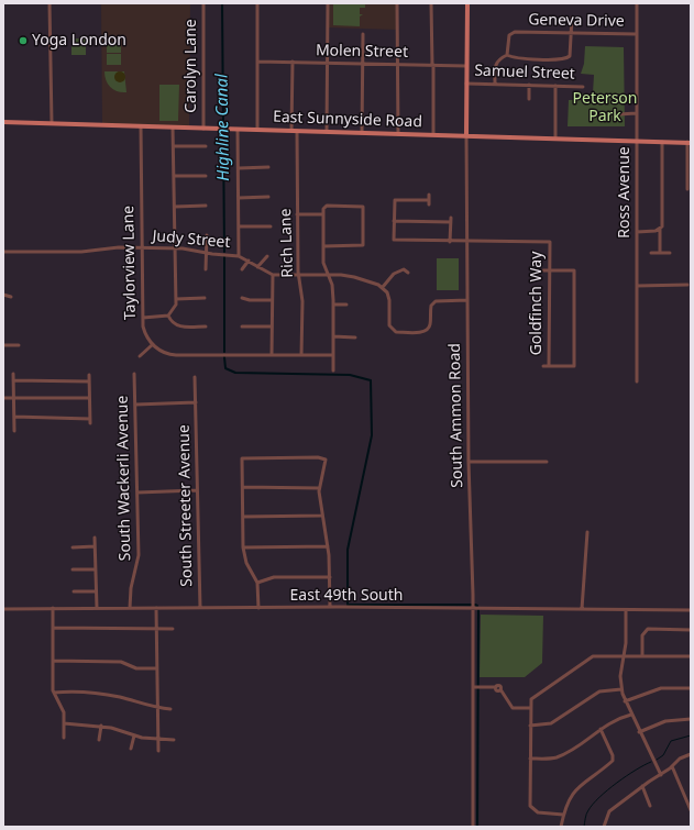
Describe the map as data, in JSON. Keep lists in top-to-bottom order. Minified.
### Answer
{"streets":{"main road":["East Sunnyside Road","South Ammon Road"],"street":["Geneva Drive","Molen Street","Carolyn Lane","Samuel Street","Ross Avenue","Judy Street","Rich Lane","Taylorview Lane","Goldfinch Way","South Wackerli Avenue","South Streeter Avenue","East 49th South"]},"crossings":[["Geneva Drive","Ross Avenue"],["Molen Street","Rich Lane"],["Molen Street","South Ammon Road"],["Carolyn Lane","East Sunnyside Road"],["Samuel Street","South Ammon Road"],["East Sunnyside Road","Ross Avenue"],["East Sunnyside Road","Rich Lane"],["East Sunnyside Road","Taylorview Lane"],["East Sunnyside Road","South Ammon Road"],["Judy Street","Rich Lane"],["Judy Street","Taylorview Lane"],["Goldfinch Way","South Ammon Road"],["South Ammon Road","East 49th South"],["South Wackerli Avenue","East 49th South"],["South Streeter Avenue","East 49th South"]],"water":["Highline Canal"],"parks":["Peterson Park"],"places":["Yoga London"]}
